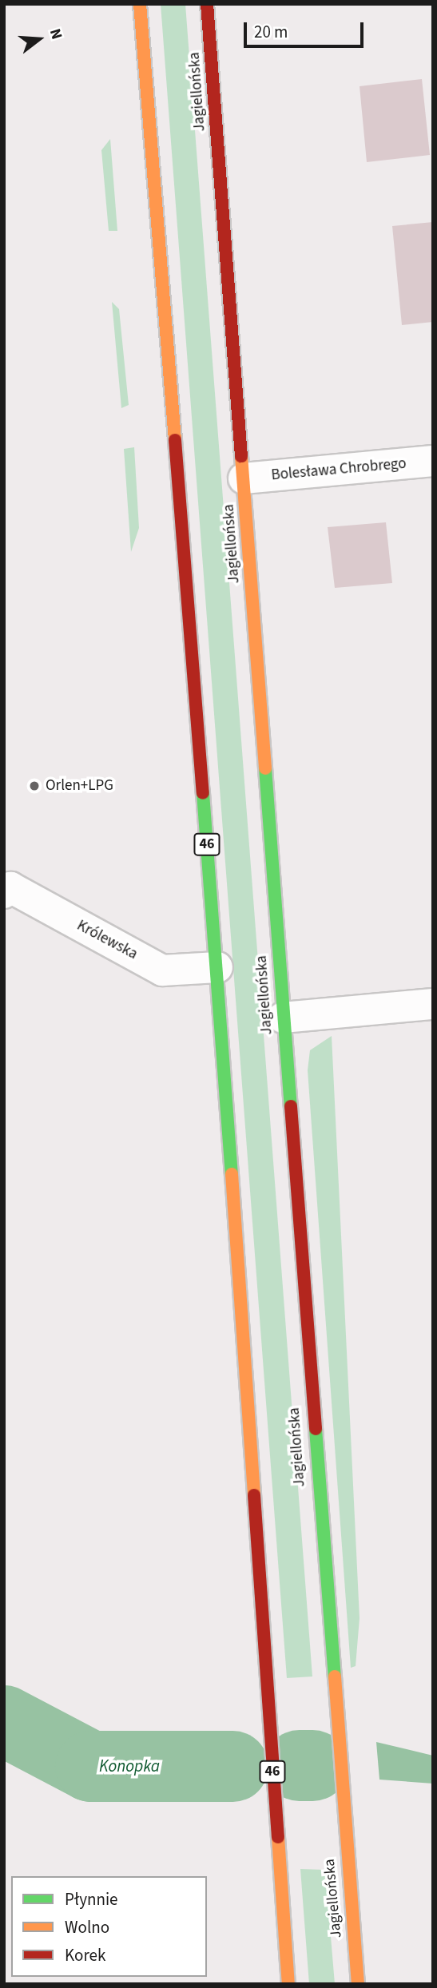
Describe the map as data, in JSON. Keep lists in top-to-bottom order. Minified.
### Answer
{"streets":{"main road":["Jagiellońska","46"],"street":["Bolesława Chrobrego","Królewska"]},"crossings":[["Jagiellońska","Bolesława Chrobrego"],["46","Królewska"]],"water":["Konopka"],"places":["Orlen+LPG"],"legend":["Płynnie","Wolno","Korek"],"scale_bar":"20 m","north":"right"}
